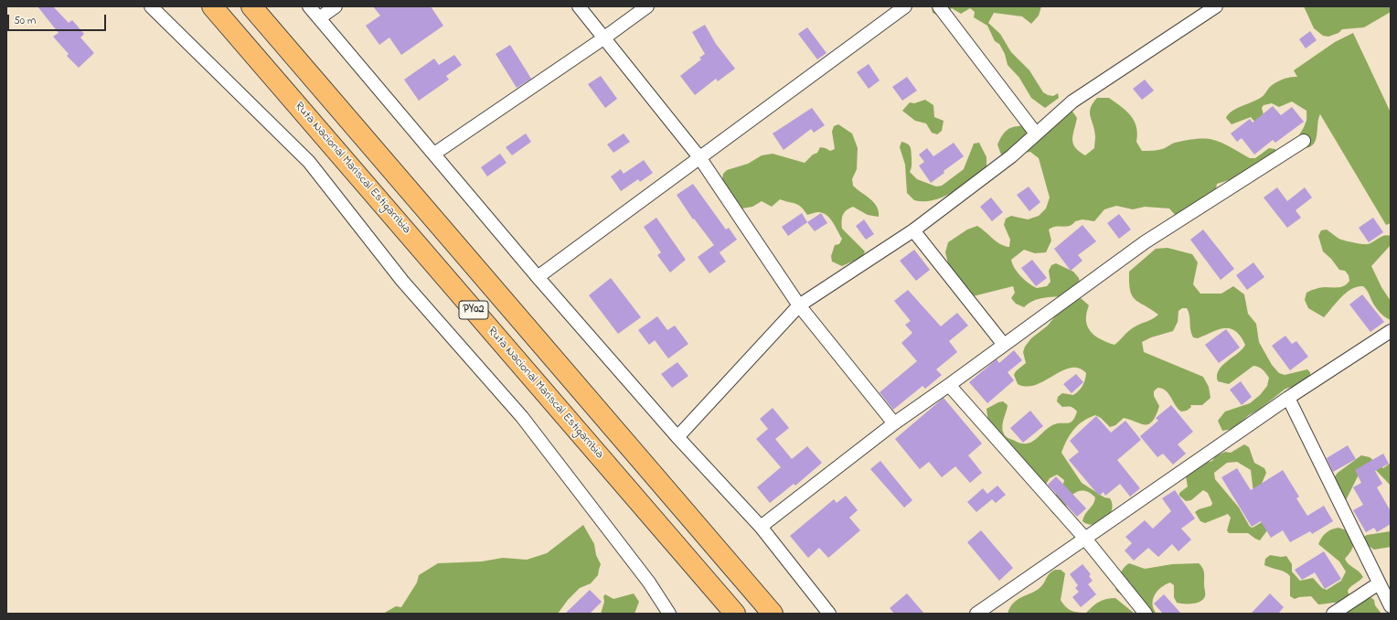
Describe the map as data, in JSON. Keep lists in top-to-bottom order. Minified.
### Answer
{"streets":{"highway":["Ruta Nacional Mariscal Estigarribia","PY02"]},"scale_bar":"50 m"}
